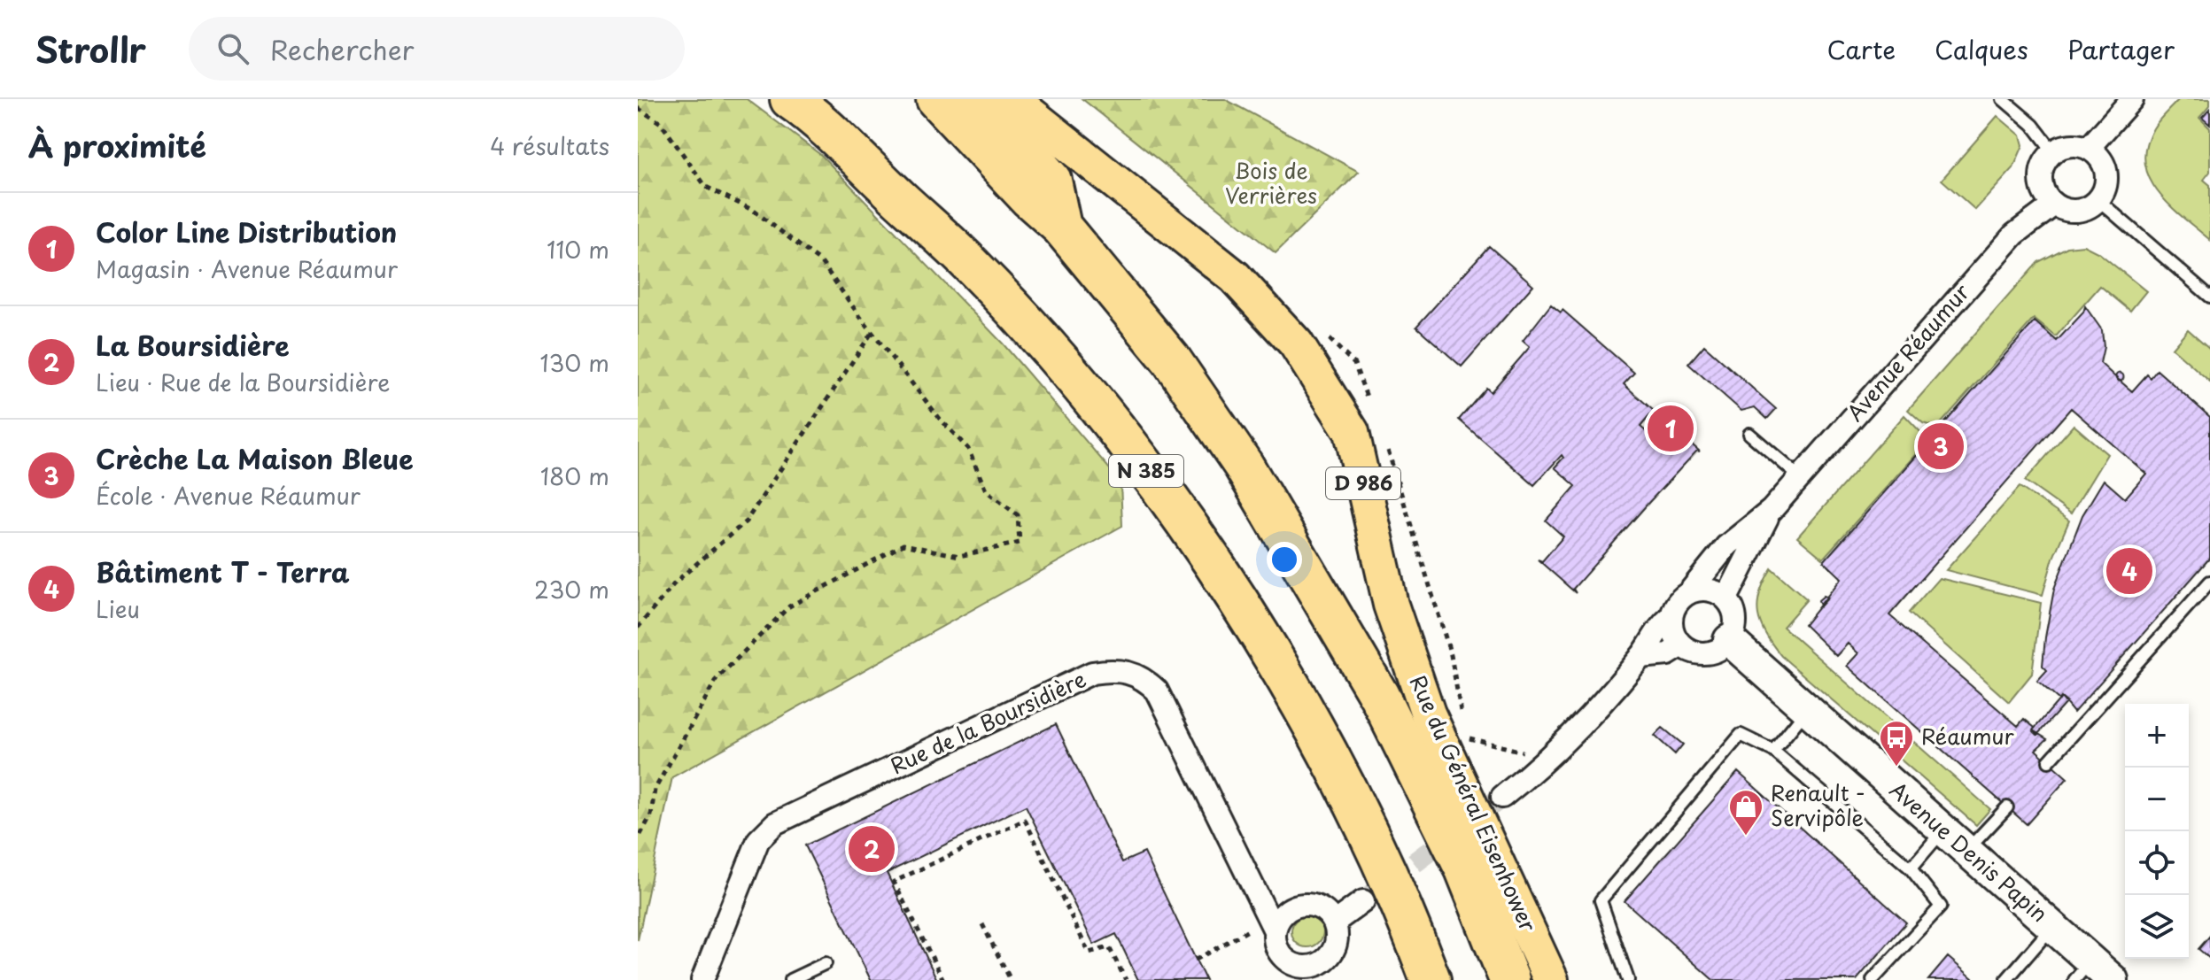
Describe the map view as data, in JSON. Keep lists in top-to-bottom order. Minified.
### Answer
{"streets":{"highway":["N 385"],"main road":["D 986","Rue du Général Eisenhower","Avenue Denis Papin"],"street":["Avenue Réaumur","Rue de la Boursidière"]},"crossings":[["Avenue Réaumur","Avenue Denis Papin"]],"parks":["Bois de Verrières"],"places":{"bus stop":["Réaumur"],"shop":["Renault - Servipôle"]},"page":{"header":"Strollr","search":"Rechercher","nav":["Carte","Calques","Partager"],"heading":["À proximité","4 résultats"],"list":[{"mark":"1","name":"Color Line Distribution","note":"Magasin · Avenue Réaumur","value":"110 m"},{"mark":"2","name":"La Boursidière","note":"Lieu · Rue de la Boursidière","value":"130 m"},{"mark":"3","name":"Crèche La Maison Bleue","note":"École · Avenue Réaumur","value":"180 m"},{"mark":"4","name":"Bâtiment T - Terra","note":"Lieu","value":"230 m"}],"pins":["1","3","4","2"],"map_buttons":["+","−"]}}
